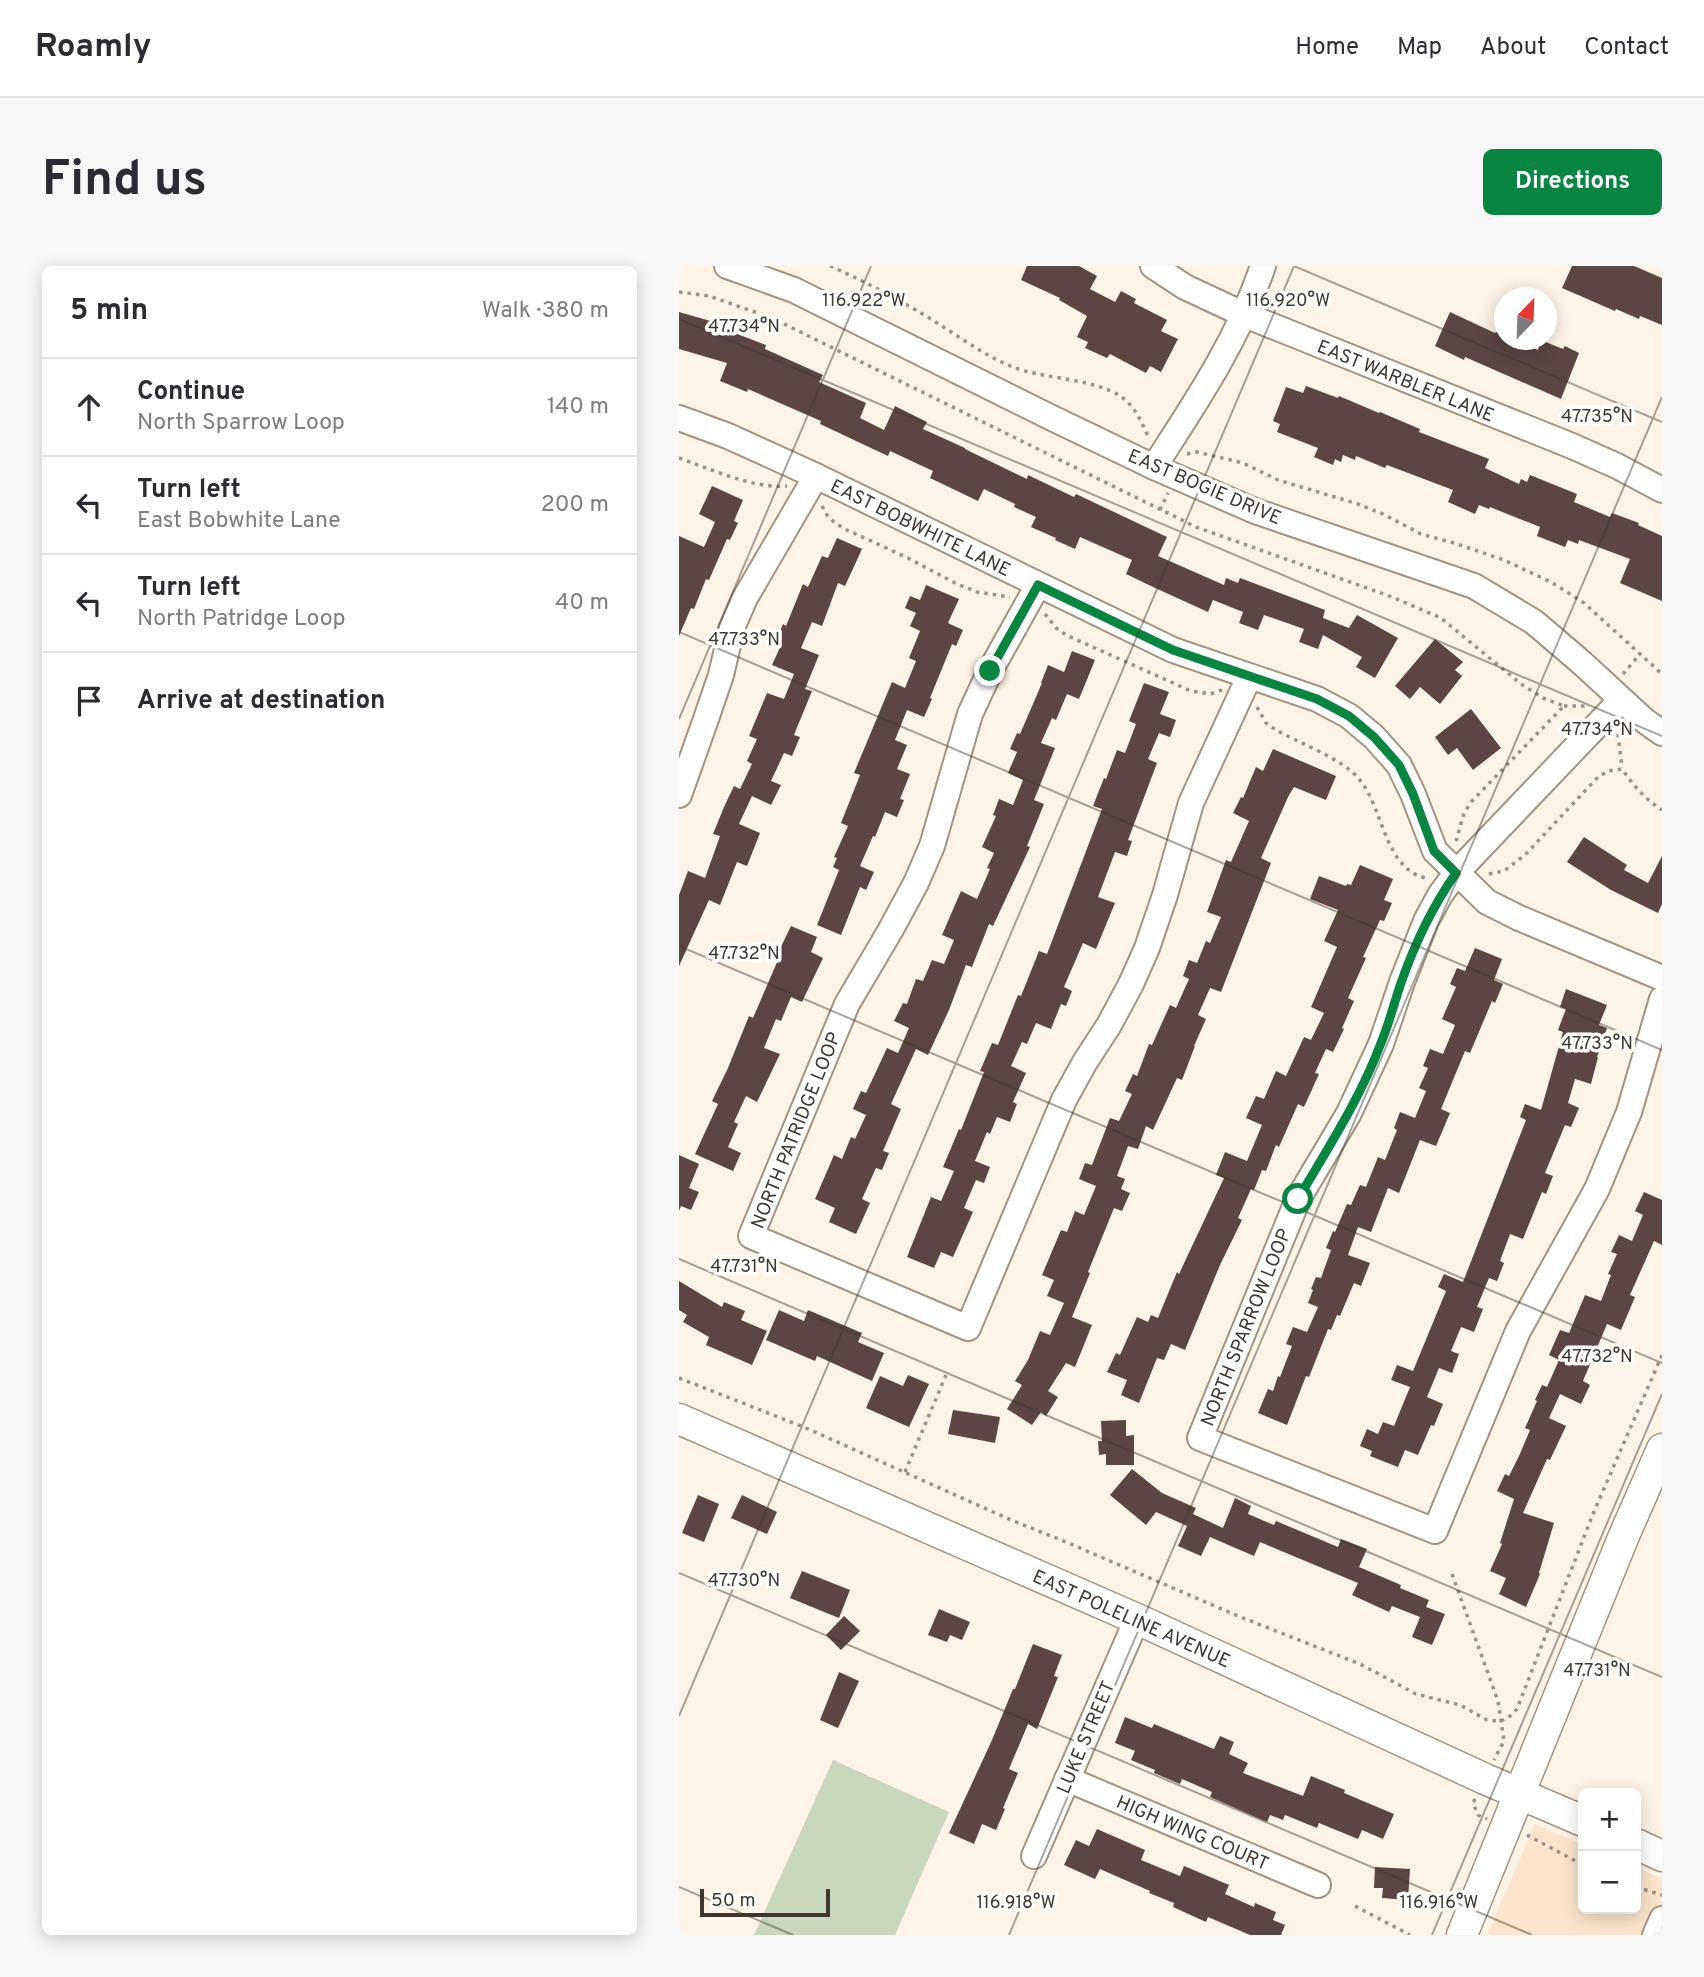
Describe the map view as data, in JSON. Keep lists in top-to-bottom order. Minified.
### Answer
{"streets":{"main road":["EAST POLELINE AVENUE"],"street":["EAST WARBLER LANE","EAST BOGIE DRIVE","EAST BOBWHITE LANE","NORTH PATRIDGE LOOP","NORTH SPARROW LOOP","LUKE STREET","HIGH WING COURT"]},"crossings":[["EAST BOGIE DRIVE","NORTH SPARROW LOOP"],["EAST BOBWHITE LANE","NORTH PATRIDGE LOOP"],["EAST BOBWHITE LANE","NORTH SPARROW LOOP"],["EAST POLELINE AVENUE","LUKE STREET"],["LUKE STREET","HIGH WING COURT"]],"scale_bar":"50 m","north":"top right","page":{"header":"Roamly","nav":["Home","Map","About","Contact"],"buttons":"Directions","title":"Find us","heading":["5 min","Walk · 380 m"],"list":[["Continue","North Sparrow Loop","140 m"],["Turn left","East Bobwhite Lane","200 m"],["Turn left","North Patridge Loop","40 m"],"Arrive at destination"],"map_buttons":["+","−"],"scale":"50 m"},"coordinates":["116.922°W","116.920°W","47.734°N","47.735°N","47.733°N","47.732°N","47.731°N","47.730°N","116.918°W","116.916°W"]}
